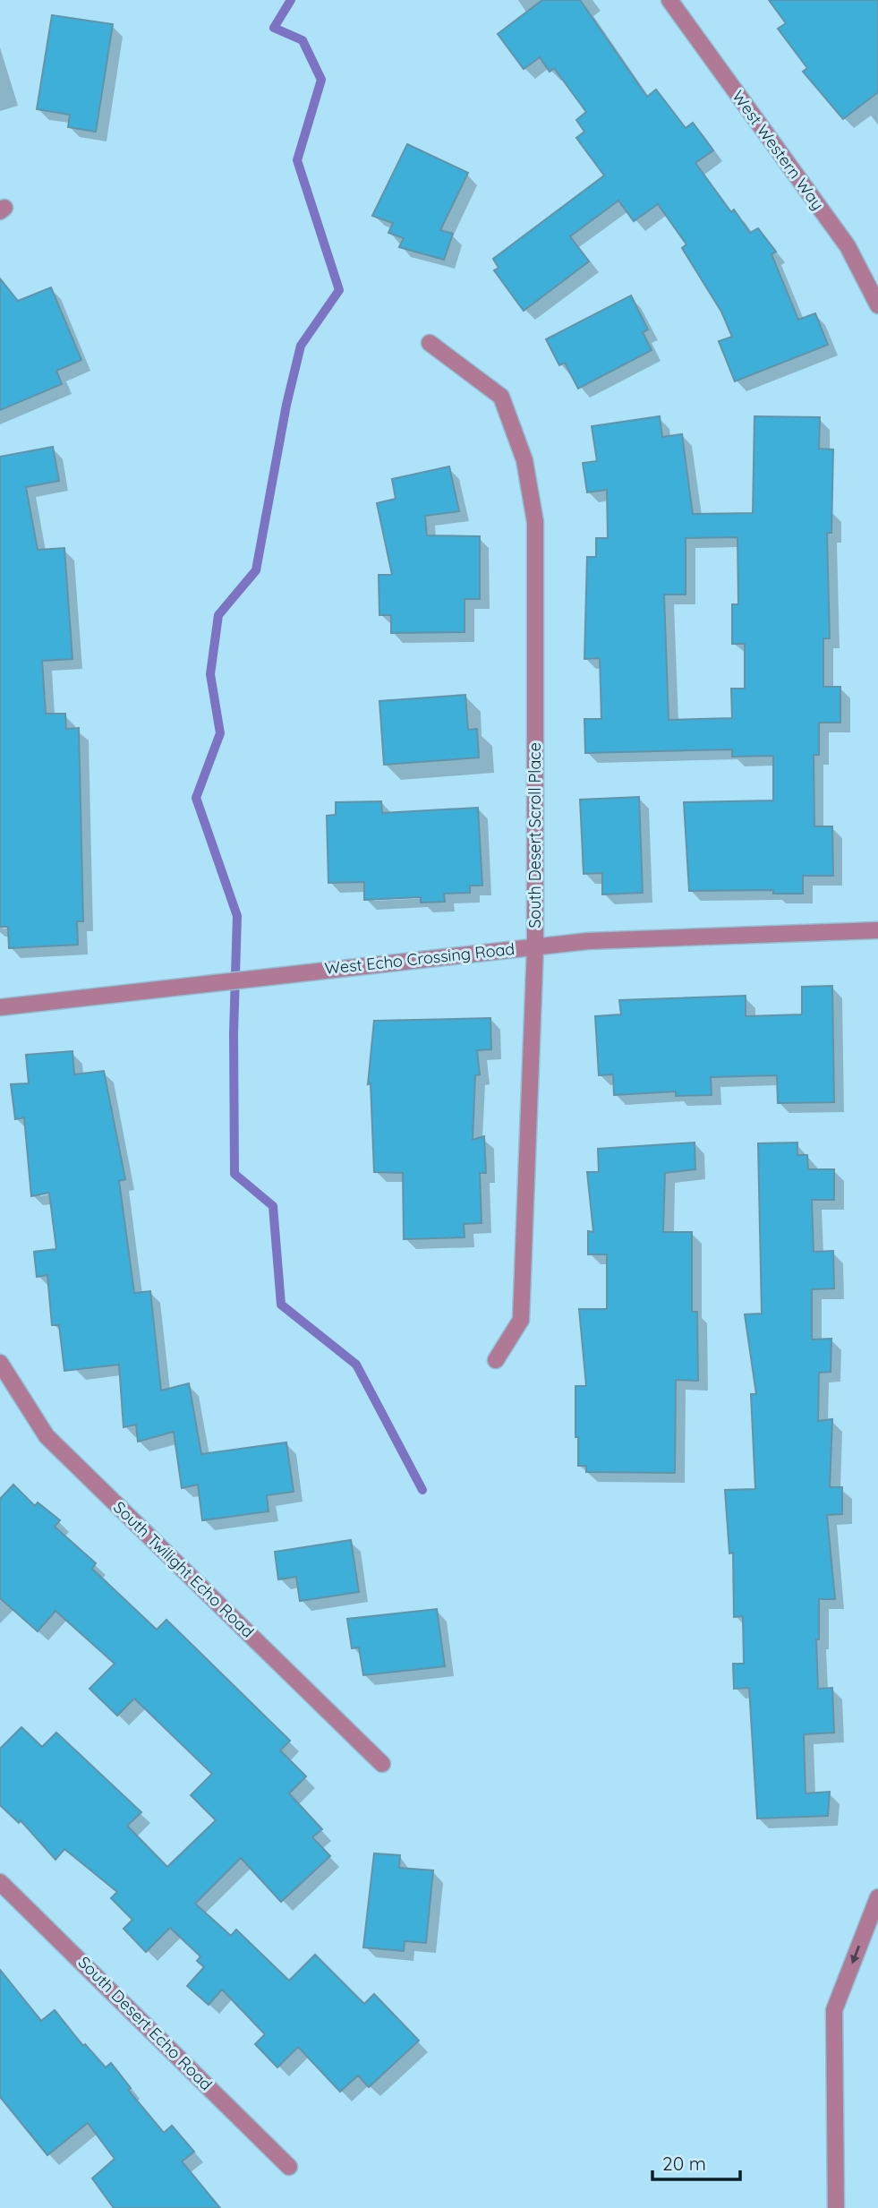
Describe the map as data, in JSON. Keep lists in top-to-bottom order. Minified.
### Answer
{"streets":{"street":["West Western Way","South Desert Scroll Place","West Echo Crossing Road","South Twilight Echo Road","South Desert Echo Road"]},"crossings":[["South Desert Scroll Place","West Echo Crossing Road"]],"scale_bar":"20 m"}
